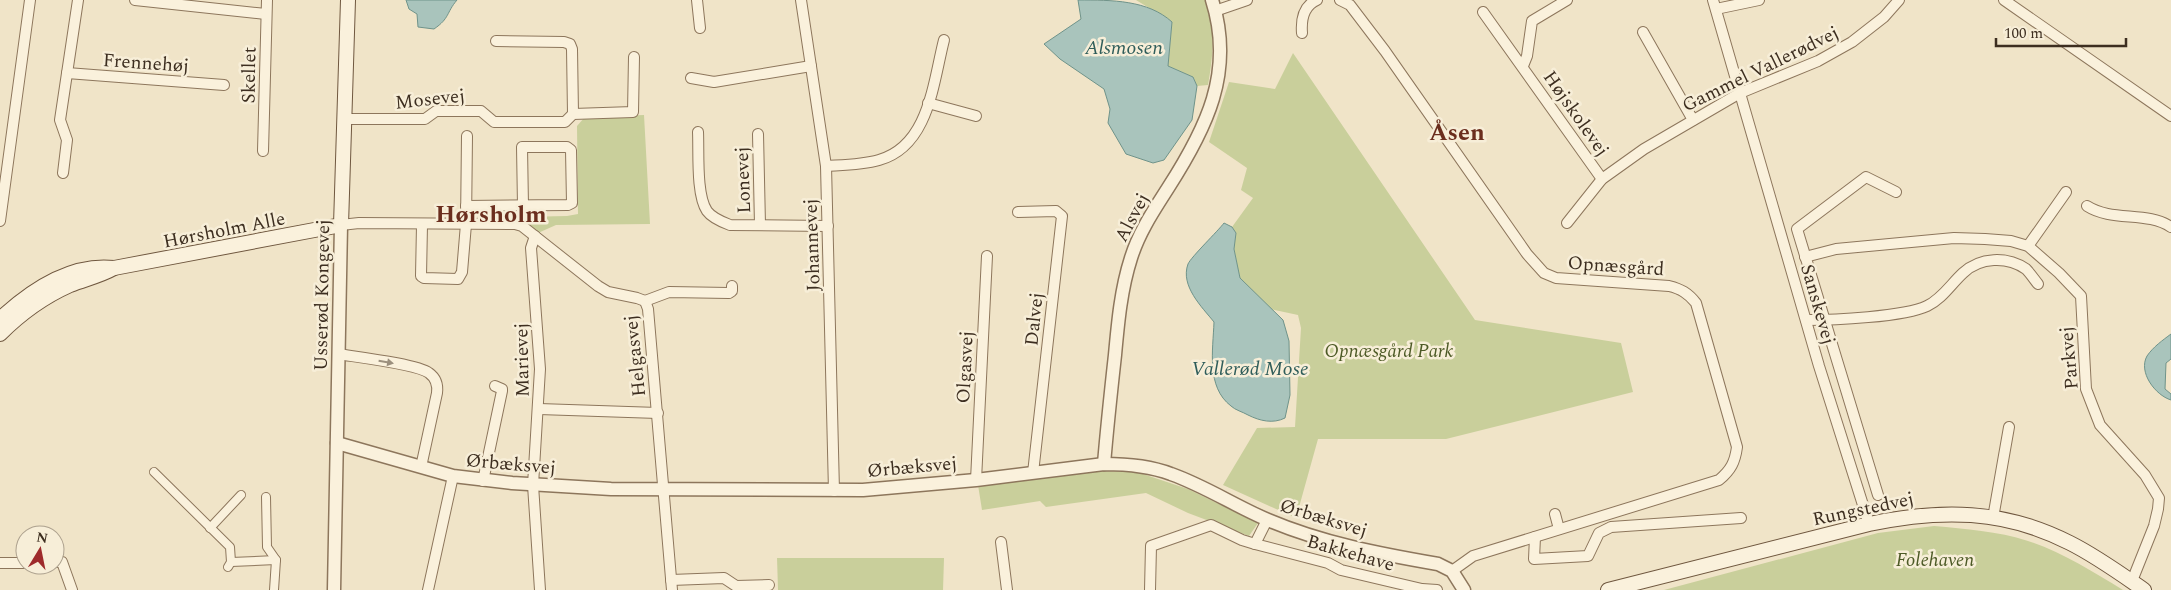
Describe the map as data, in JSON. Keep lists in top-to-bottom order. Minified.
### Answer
{"streets":{"main road":["Hørsholm Alle","Usserød Kongevej","Rungstedvej"],"street":["Frennehøj","Gammel Vallerødvej","Skellet","Mosevej","Højskolevej","Lonevej","Alsvej","Johannevej","Opnæsgård","Sanskevej","Dalvej","Helgasvej","Parkvej","Marievej","Olgasvej","Ørbæksvej","Bakkehave"]},"crossings":[["Gammel Vallerødvej","Højskolevej"],["Gammel Vallerødvej","Sanskevej"],["Mosevej","Usserød Kongevej"],["Alsvej","Ørbæksvej"],["Hørsholm Alle","Usserød Kongevej"],["Johannevej","Ørbæksvej"],["Opnæsgård","Ørbæksvej"],["Usserød Kongevej","Ørbæksvej"],["Sanskevej","Rungstedvej"],["Dalvej","Ørbæksvej"],["Helgasvej","Marievej"],["Helgasvej","Ørbæksvej"],["Parkvej","Rungstedvej"],["Marievej","Ørbæksvej"],["Olgasvej","Ørbæksvej"]],"districts":["Åsen","Hørsholm"],"water":["Alsmosen","Vallerød Mose"],"parks":["Opnæsgård Park","Folehaven"],"scale_bar":"100 m","north":"top"}
